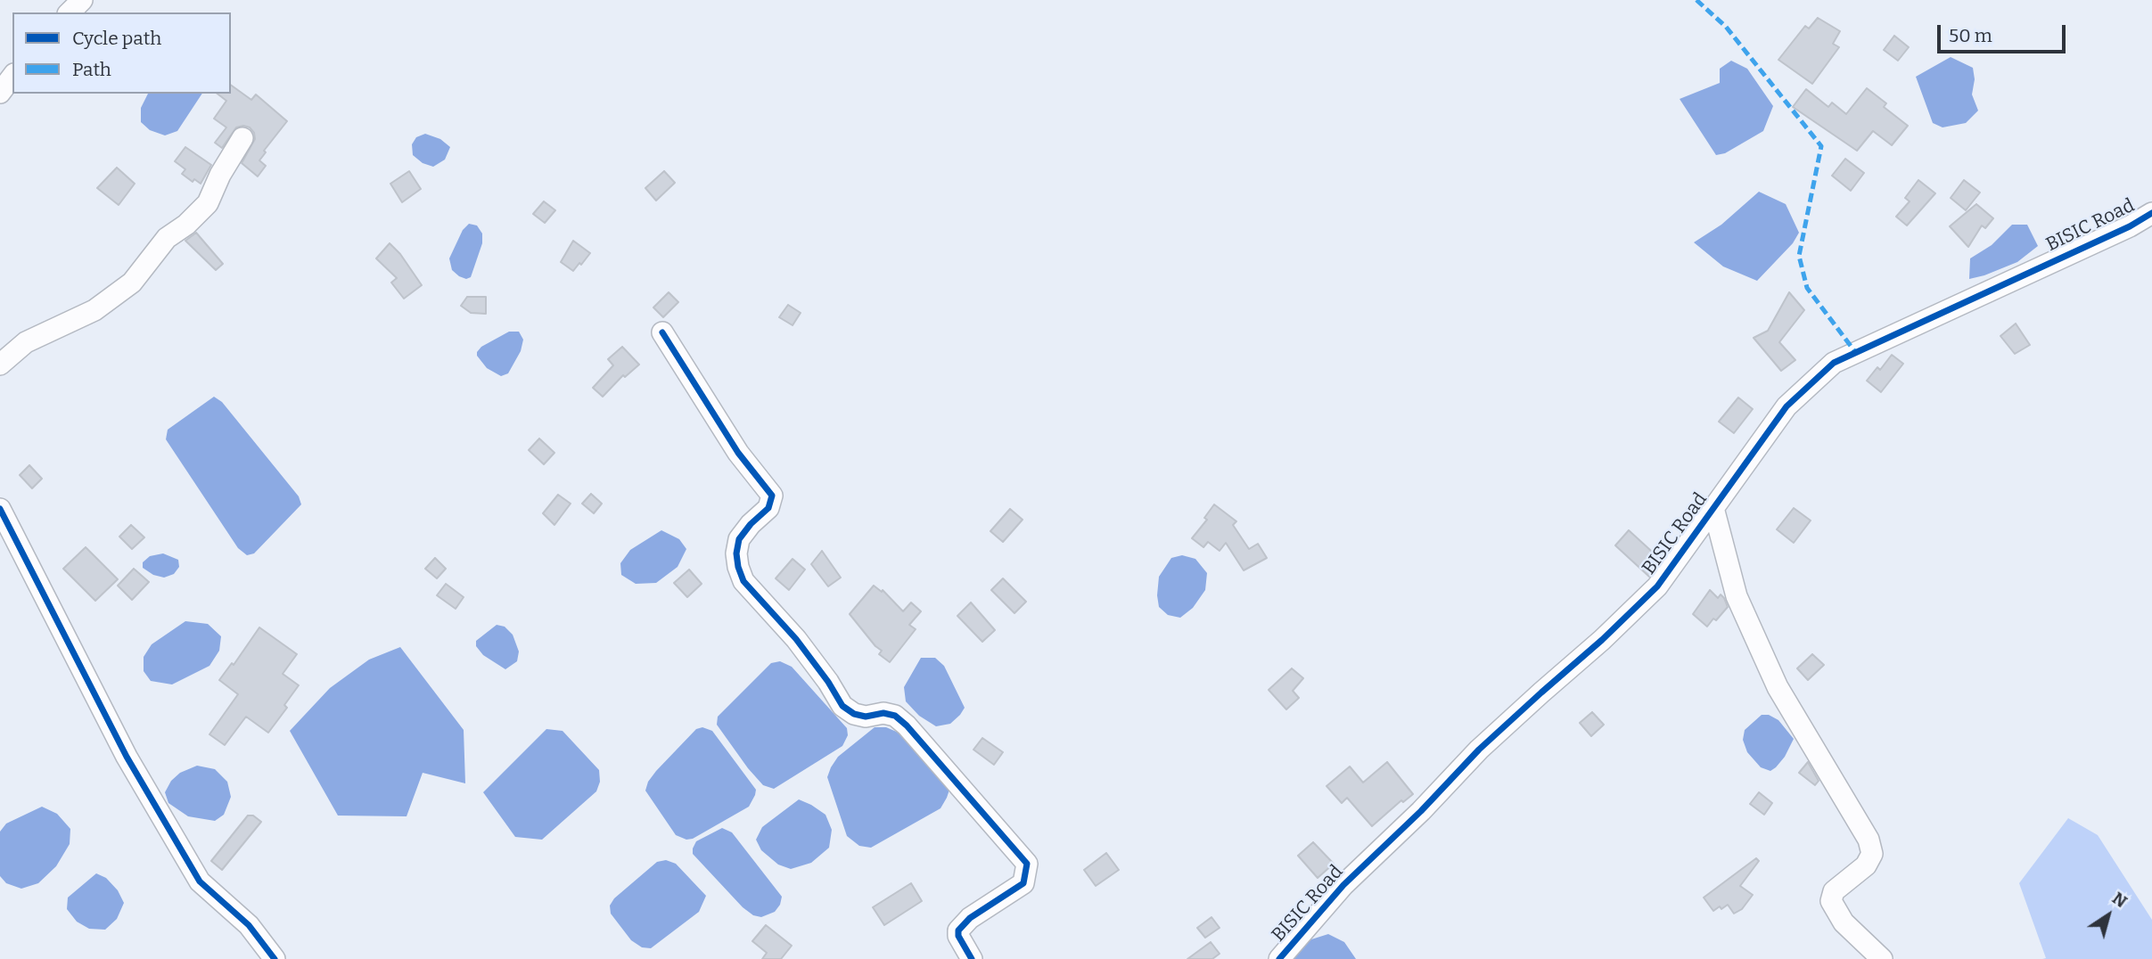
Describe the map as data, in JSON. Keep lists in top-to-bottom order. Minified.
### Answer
{"streets":{"street":["BISIC Road"]},"legend":["Cycle path","Path"],"scale_bar":"50 m","north":"top right"}
